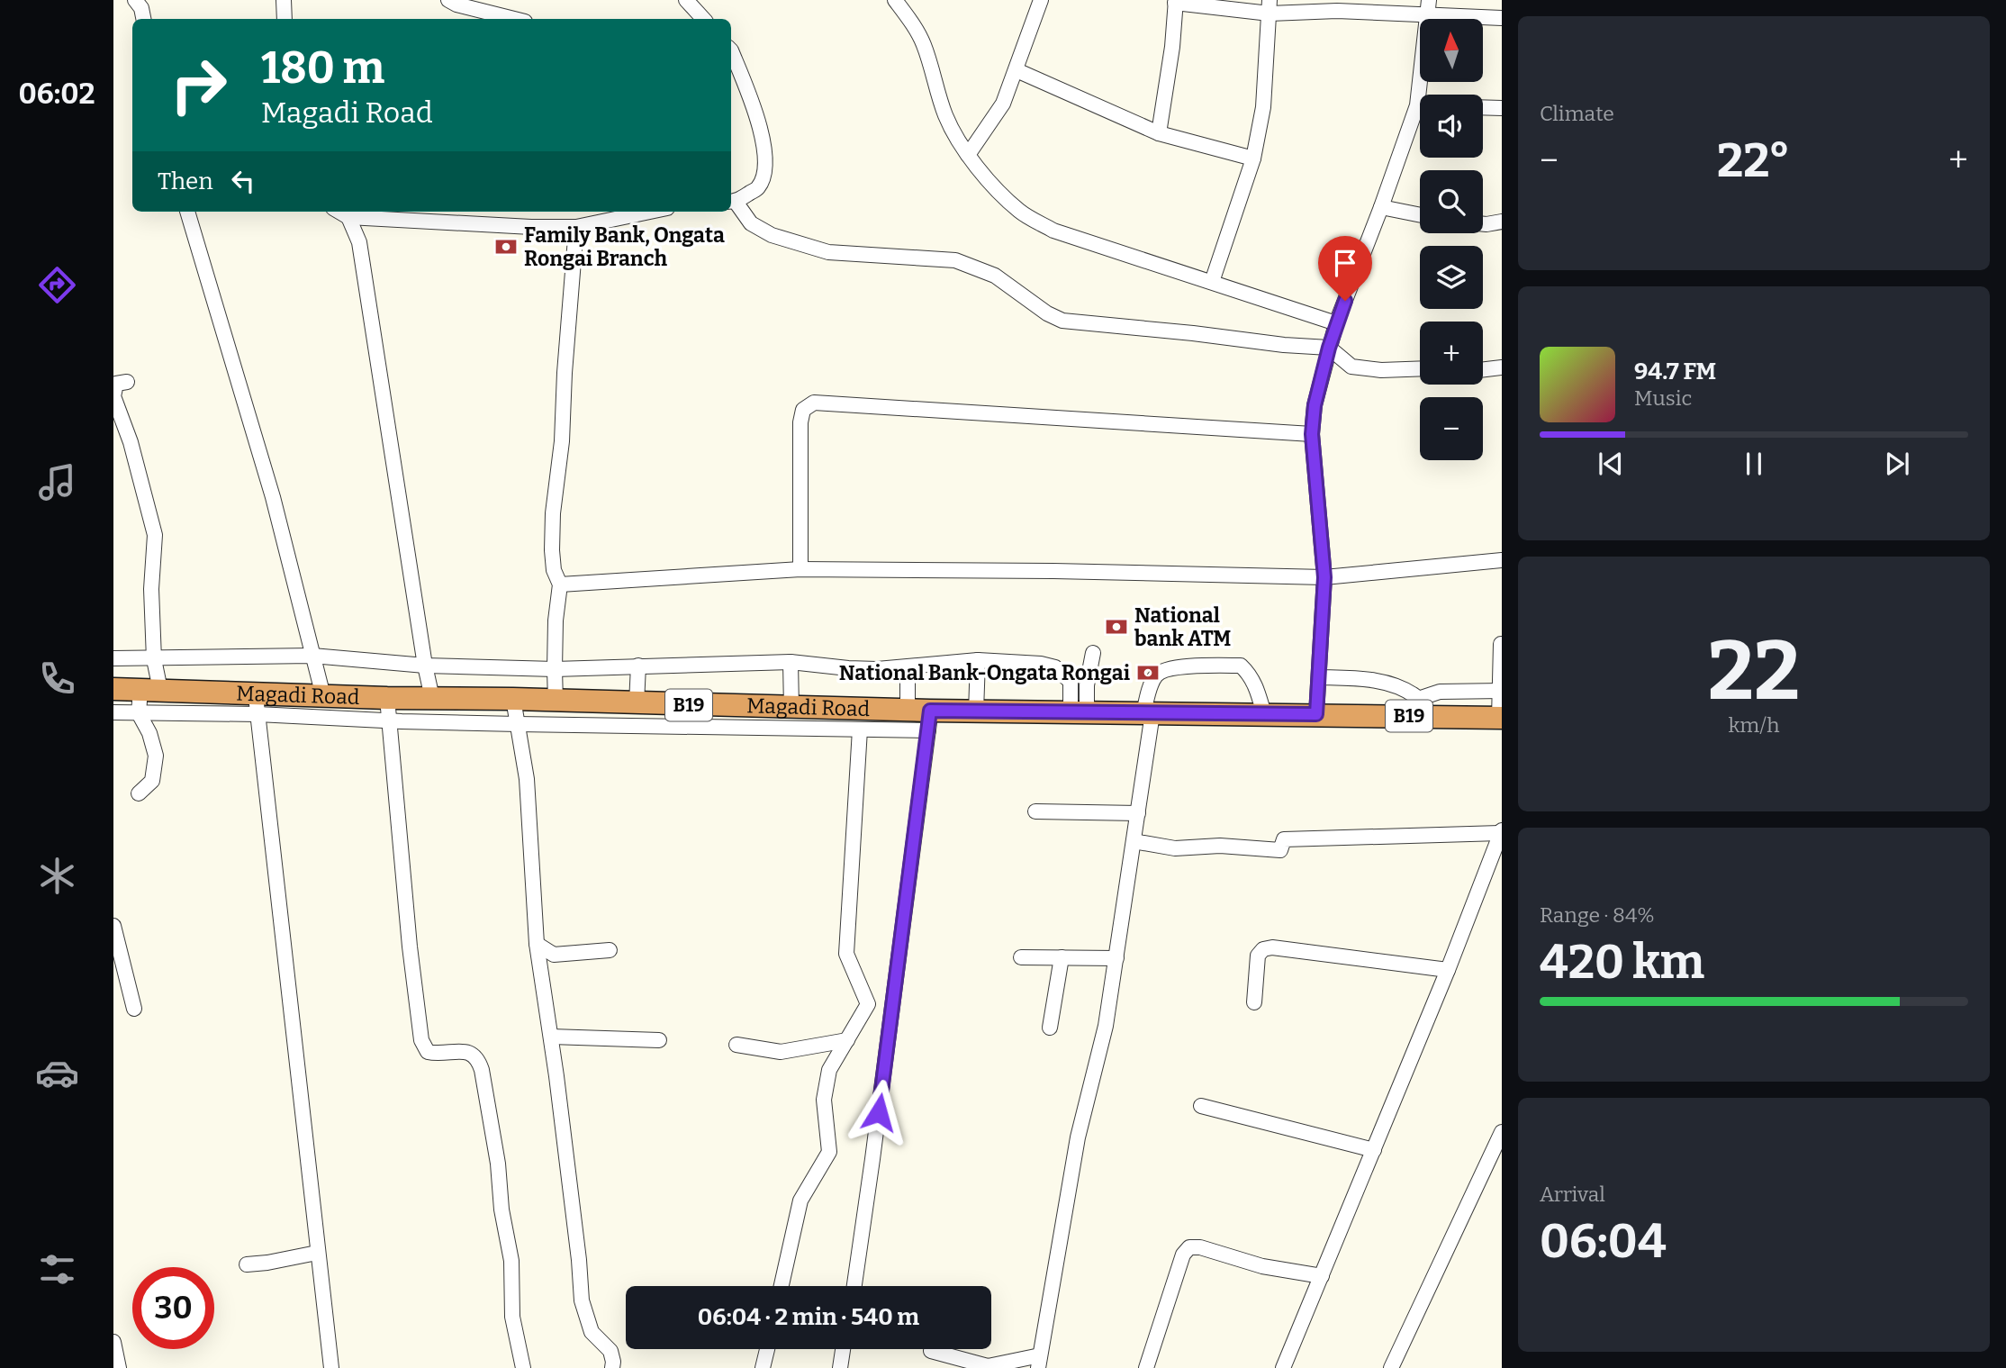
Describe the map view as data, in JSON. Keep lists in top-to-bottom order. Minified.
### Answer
{"streets":{"highway":["Magadi Road","B19"]},"places":{"bank":["Family Bank, Ongata Rongai Branch","National bank ATM","National Bank-Ongata Rongai"]},"north":"top","page":{"tabs":"06:02","tile":["Climate",["22","km/h"],["Range · 84%","420 km"],["Arrival","06:04"]],"map_buttons":["+","−"],"turn":["180 m","Magadi Road"],"heat":["−","22°","+"],"then":"Then","song":["94.7 FM","Music"],"limit":"30","trip":"06:04 · 2 min · 540 m"}}
